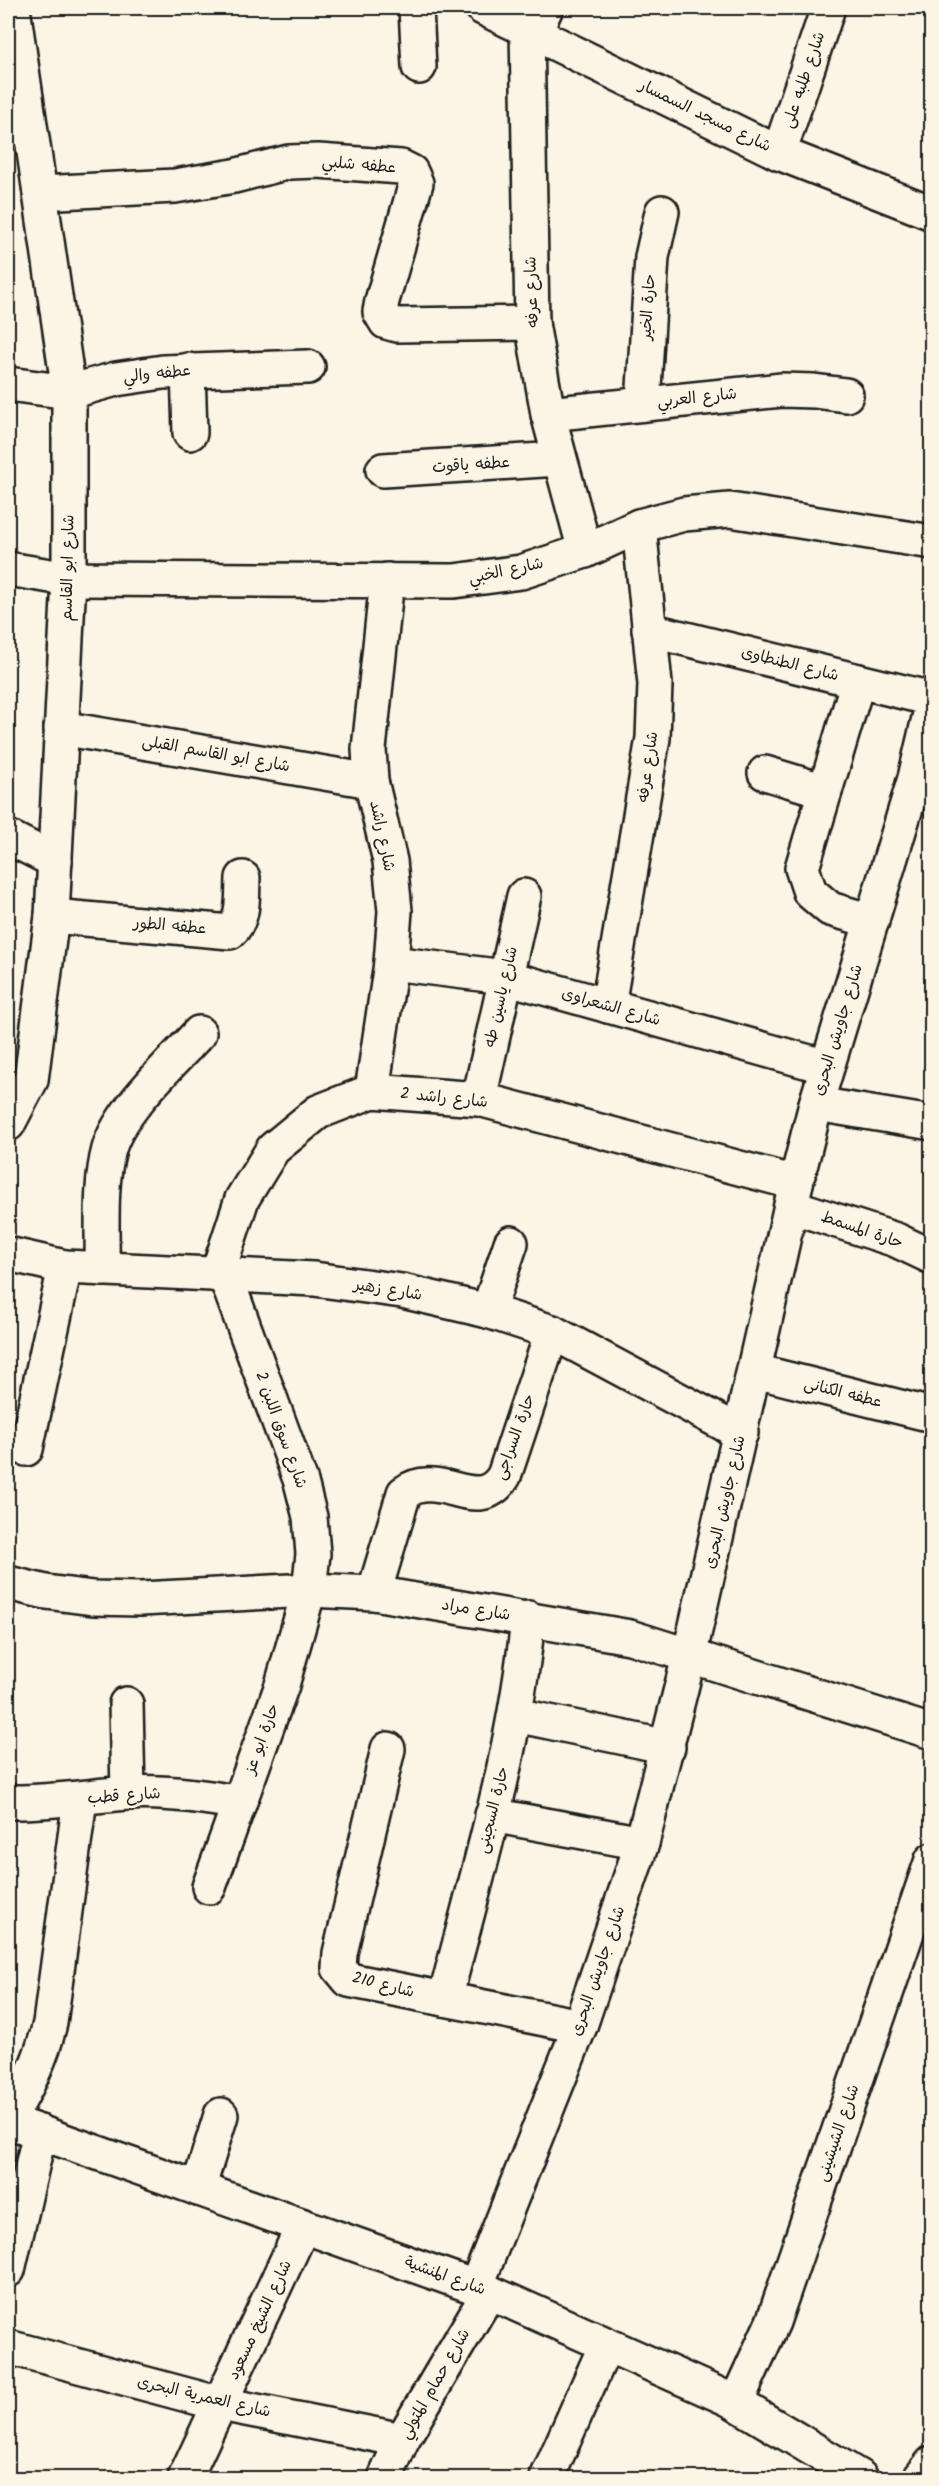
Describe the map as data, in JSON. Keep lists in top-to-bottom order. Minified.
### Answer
{"streets":{"street":["شارع طلبه على","شارع مسجد السمسار","عطفه شلبي","شارع عرفه","حارة الخير","عطفه والي","شارع العربي","عطفه ياقوت","شارع ابو القاسم","شارع الخبي","شارع الطنطاوى","شارع ابو القاسم القبلى","شارع راشد","عطفه الطور","شارع ياسين طه","شارع الشعراوى","شارع جاويش البحرى","شارع راشد 2","حارة المسمط","شارع زهير","عطفه الكنانى","شارع سوق اللبن 2","حارة السراجى","شارع مراد","حارة ابو عز","شارع قطب","حارة السجينى","شارع 210","شارع الشيشينى","شارع المنشية","شارع الشيخ مسعود","شارع حمام المتولي","شارع العمرية البحرى"]},"crossings":[["شارع طلبه على","شارع مسجد السمسار"],["شارع مسجد السمسار","شارع عرفه"],["عطفه شلبي","شارع عرفه"],["عطفه شلبي","شارع ابو القاسم"],["شارع عرفه","شارع العربي"],["شارع عرفه","عطفه ياقوت"],["شارع عرفه","شارع الخبي"],["شارع عرفه","شارع الطنطاوى"],["شارع عرفه","شارع الشعراوى"],["حارة الخير","شارع العربي"],["عطفه والي","شارع ابو القاسم"],["شارع ابو القاسم","شارع الخبي"],["شارع ابو القاسم","شارع ابو القاسم القبلى"],["شارع ابو القاسم","عطفه الطور"],["شارع الخبي","شارع راشد"],["شارع ابو القاسم القبلى","شارع راشد"],["شارع راشد","شارع الشعراوى"],["شارع راشد","شارع راشد 2"],["شارع ياسين طه","شارع الشعراوى"],["شارع ياسين طه","شارع راشد 2"],["شارع الشعراوى","شارع جاويش البحرى"],["شارع جاويش البحرى","شارع راشد 2"],["شارع جاويش البحرى","حارة المسمط"],["شارع جاويش البحرى","شارع زهير"],["شارع جاويش البحرى","عطفه الكنانى"],["شارع جاويش البحرى","شارع مراد"],["شارع جاويش البحرى","شارع 210"],["شارع جاويش البحرى","شارع المنشية"],["شارع جاويش البحرى","شارع حمام المتولي"],["شارع راشد 2","حارة المسمط"],["شارع راشد 2","شارع زهير"],["شارع راشد 2","شارع سوق اللبن 2"],["شارع زهير","شارع سوق اللبن 2"],["شارع زهير","حارة السراجى"],["شارع سوق اللبن 2","شارع مراد"],["شارع سوق اللبن 2","حارة ابو عز"],["حارة السراجى","شارع مراد"],["شارع مراد","حارة ابو عز"],["شارع مراد","حارة السجينى"],["حارة ابو عز","شارع قطب"],["حارة السجينى","شارع 210"],["شارع الشيشينى","شارع المنشية"],["شارع المنشية","شارع الشيخ مسعود"],["شارع المنشية","شارع حمام المتولي"],["شارع الشيخ مسعود","شارع العمرية البحرى"],["شارع حمام المتولي","شارع العمرية البحرى"]]}
